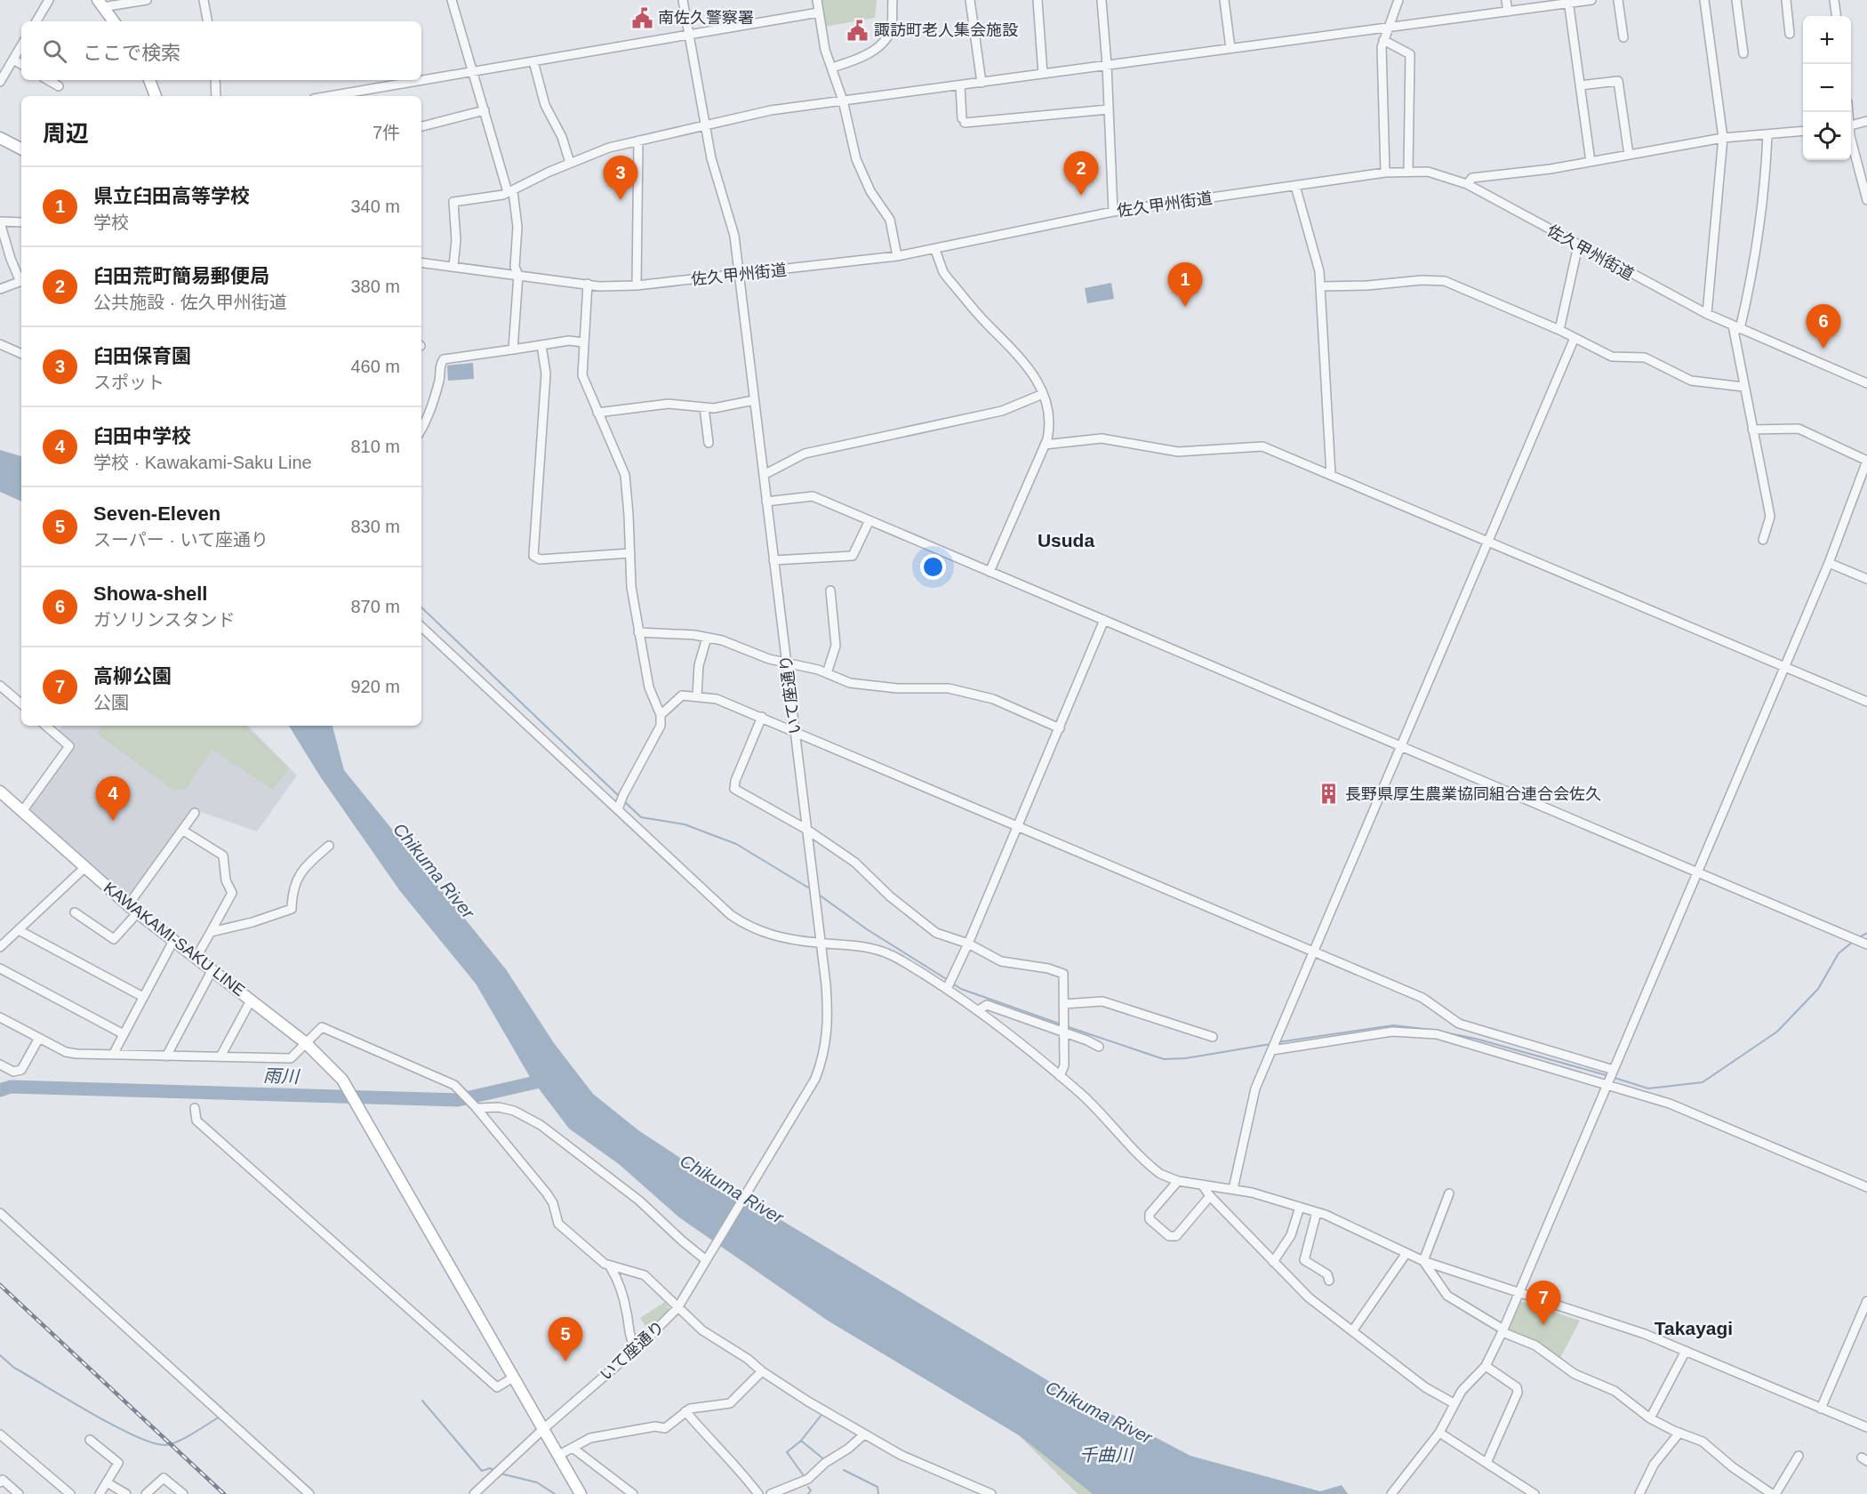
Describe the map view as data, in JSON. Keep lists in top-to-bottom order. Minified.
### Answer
{"streets":{"main road":["KAWAKAMI-SAKU LINE"],"street":["佐久甲州街道","いて座通り"]},"crossings":[["佐久甲州街道","いて座通り"],["いて座通り","KAWAKAMI-SAKU LINE"]],"districts":["Usuda","Takayagi"],"water":["Chikuma River","雨川","千曲川"],"places":{"public building":["南佐久警察署","諏訪町老人集会施設"],"building":["長野県厚生農業協同組合連合会佐久"]},"page":{"map_buttons":["+","−"],"search":"ここで検索","heading":["周辺","7件"],"pins":["2","3","1","6","4","7","5"],"list":[{"mark":"1","name":"県立臼田高等学校","note":"学校","value":"340 m"},{"mark":"2","name":"臼田荒町簡易郵便局","note":"公共施設 · 佐久甲州街道","value":"380 m"},{"mark":"3","name":"臼田保育園","note":"スポット","value":"460 m"},{"mark":"4","name":"臼田中学校","note":"学校 · Kawakami-Saku Line","value":"810 m"},{"mark":"5","name":"Seven-Eleven","note":"スーパー · いて座通り","value":"830 m"},{"mark":"6","name":"Showa-shell","note":"ガソリンスタンド","value":"870 m"},{"mark":"7","name":"高柳公園","note":"公園","value":"920 m"}]}}
